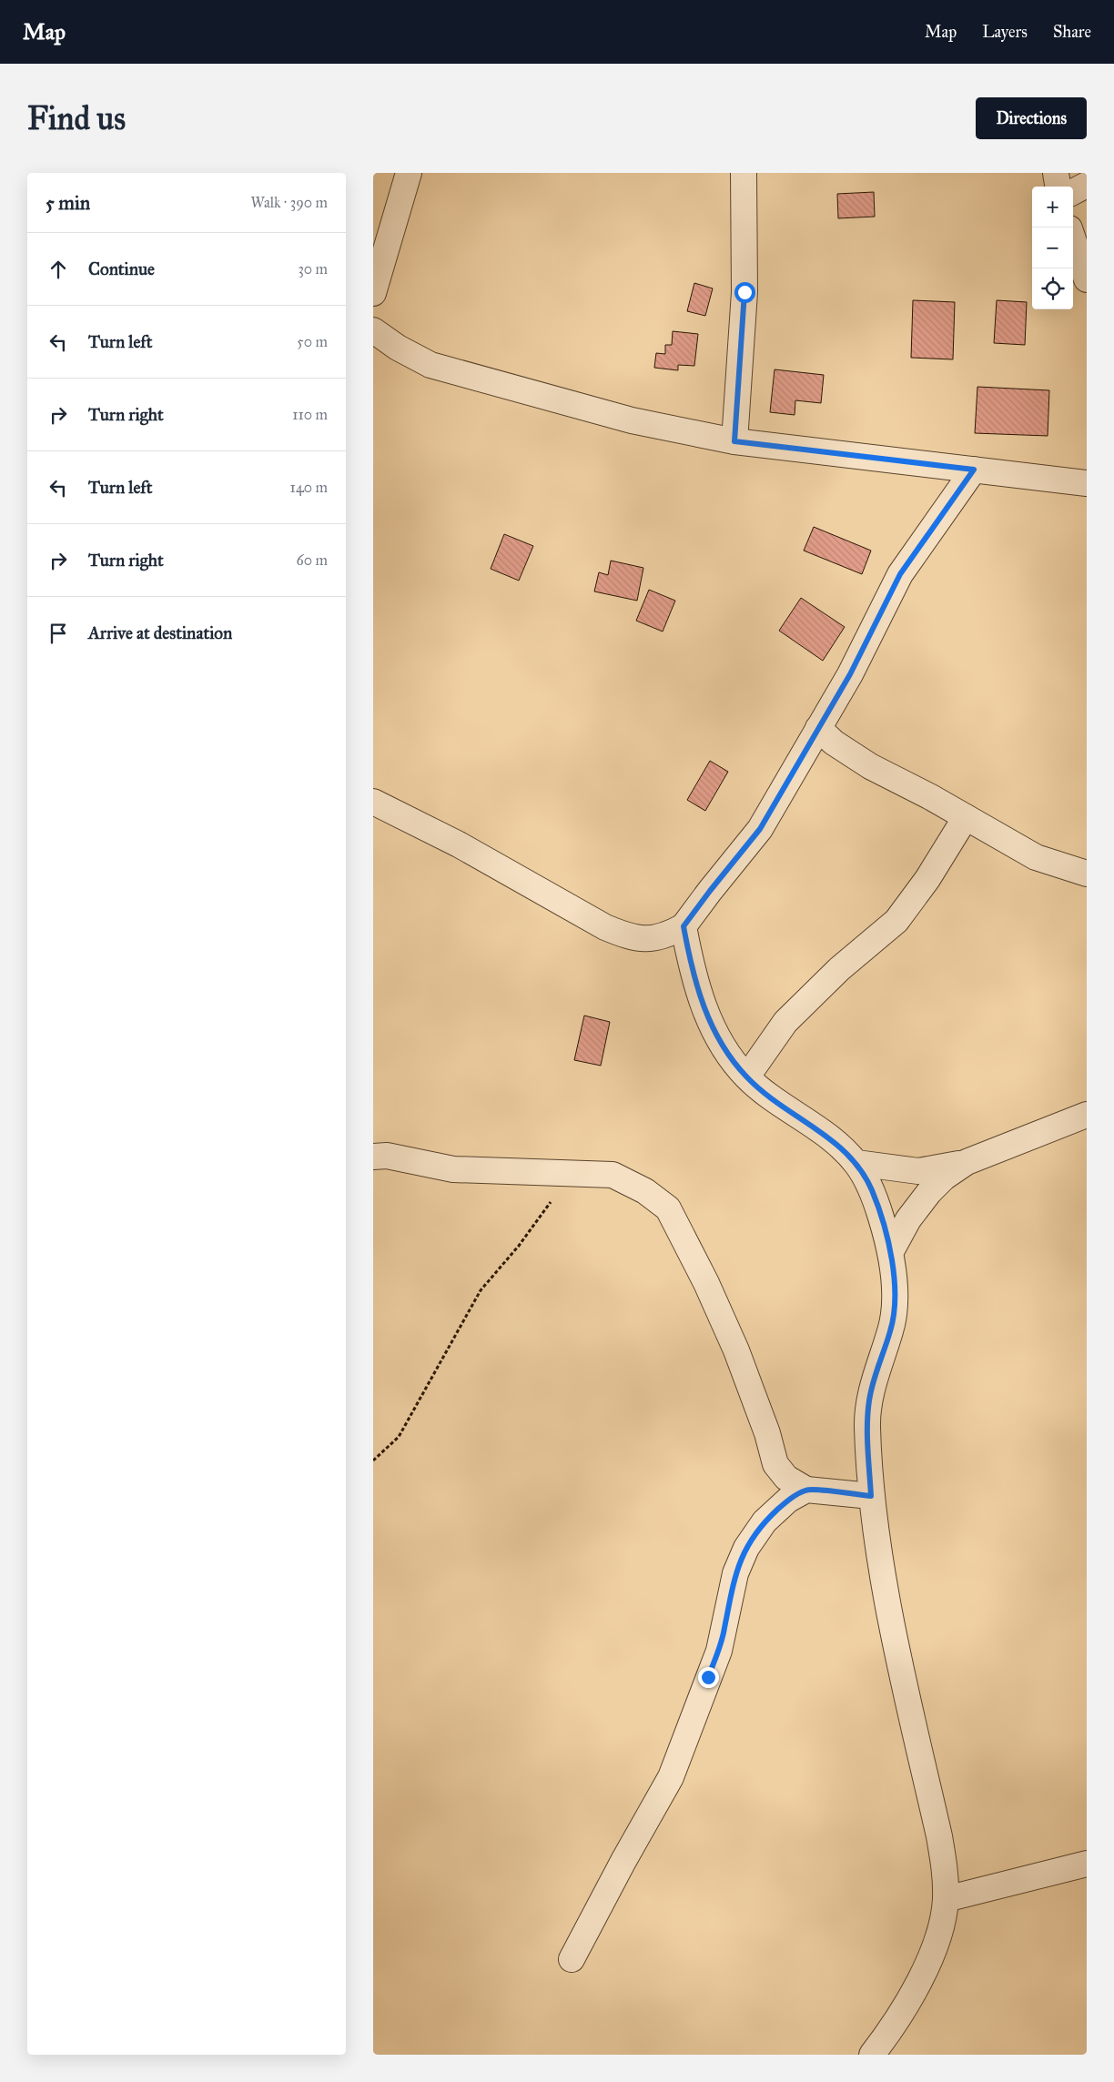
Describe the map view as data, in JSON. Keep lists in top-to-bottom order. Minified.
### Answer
{"page":{"header":"Map","nav":["Map","Layers","Share"],"buttons":"Directions","title":"Find us","heading":["5 min","Walk · 390 m"],"map_buttons":["+","−"],"list":[["Continue","30 m"],["Turn left","50 m"],["Turn right","110 m"],["Turn left","140 m"],["Turn right","60 m"],"Arrive at destination"]}}
